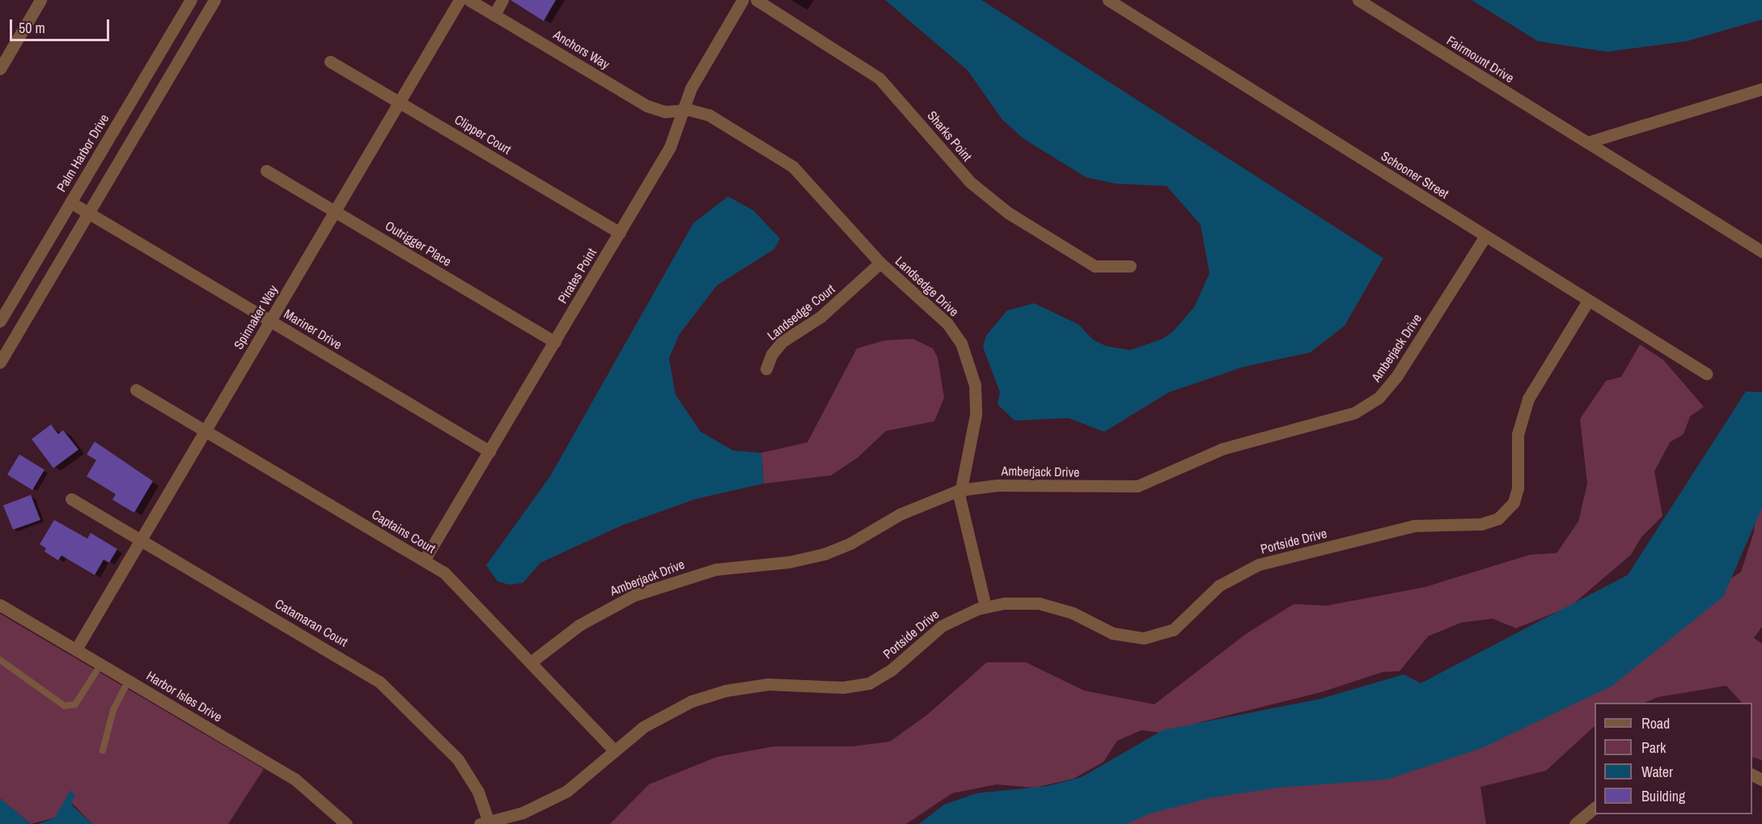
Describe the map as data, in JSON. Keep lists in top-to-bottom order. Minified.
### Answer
{"streets":{"street":["Anchors Way","Fairmount Drive","Clipper Court","Sharks Point","Palm Harbor Drive","Schooner Street","Outrigger Place","Pirates Point","Landsedge Drive","Landsedge Court","Spinnaker Way","Mariner Drive","Amberjack Drive","Captains Court","Portside Drive","Catamaran Court","Harbor Isles Drive"]},"crossings":[["Anchors Way","Pirates Point"],["Anchors Way","Landsedge Drive"],["Clipper Court","Pirates Point"],["Clipper Court","Spinnaker Way"],["Palm Harbor Drive","Mariner Drive"],["Schooner Street","Amberjack Drive"],["Schooner Street","Portside Drive"],["Outrigger Place","Pirates Point"],["Outrigger Place","Spinnaker Way"],["Pirates Point","Landsedge Drive"],["Pirates Point","Mariner Drive"],["Pirates Point","Captains Court"],["Landsedge Drive","Landsedge Court"],["Landsedge Drive","Amberjack Drive"],["Landsedge Drive","Portside Drive"],["Spinnaker Way","Mariner Drive"],["Spinnaker Way","Captains Court"],["Spinnaker Way","Catamaran Court"],["Spinnaker Way","Harbor Isles Drive"],["Amberjack Drive","Captains Court"],["Captains Court","Portside Drive"],["Portside Drive","Catamaran Court"]],"legend":["Road","Park","Water","Building"],"scale_bar":"50 m"}
